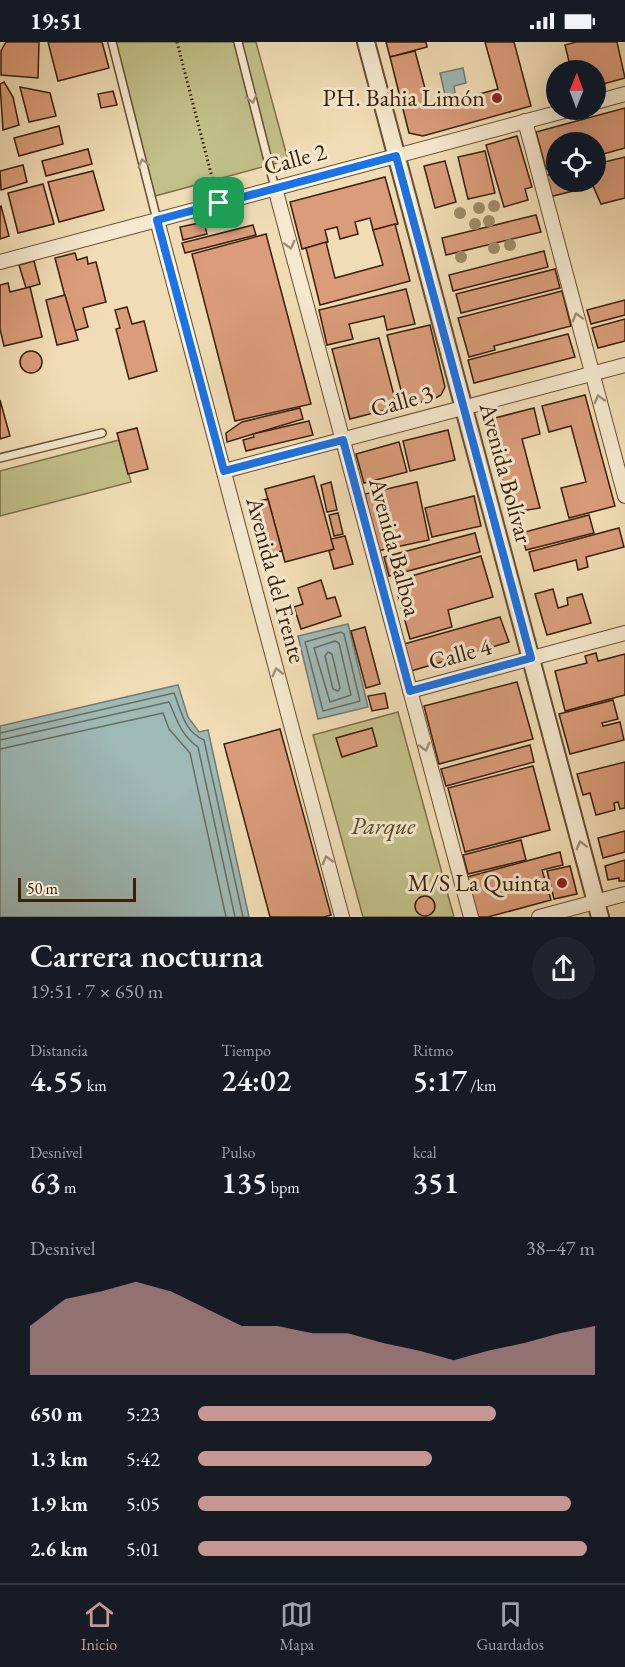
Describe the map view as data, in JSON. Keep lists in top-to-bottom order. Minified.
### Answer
{"streets":{"street":["Calle 2","Calle 3","Avenida Bolívar","Avenida Balboa","Avenida del Frente","Calle 4"]},"crossings":[["Calle 2","Avenida Bolívar"],["Calle 2","Avenida Balboa"],["Calle 2","Avenida del Frente"],["Calle 3","Avenida Bolívar"],["Calle 3","Avenida Balboa"],["Calle 3","Avenida del Frente"],["Avenida Bolívar","Calle 4"],["Avenida Balboa","Calle 4"]],"one_way":["Avenida Balboa","Avenida del Frente"],"parks":["Parque"],"places":["PH. Bahia Limón","M/S La Quinta"],"scale_bar":"50 m","north":"top","page":{"status":"19:51","scale":"50 m","heading":["Carrera nocturna","19:51 · 7 × 650 m"],"stats":[["Distancia","4.55 km"],["Tiempo","24:02"],["Ritmo","5:17 /km"],["Desnivel","63 m"],["Pulso","135 bpm"],["kcal","351"]],"chart":["Desnivel","38–47 m"],"list":[{"name":"650 m","note":"5:23"},{"name":"1.3 km","note":"5:42"},{"name":"1.9 km","note":"5:05"},{"name":"2.6 km","note":"5:01"}],"tabs":["Inicio","Mapa","Guardados"]}}
